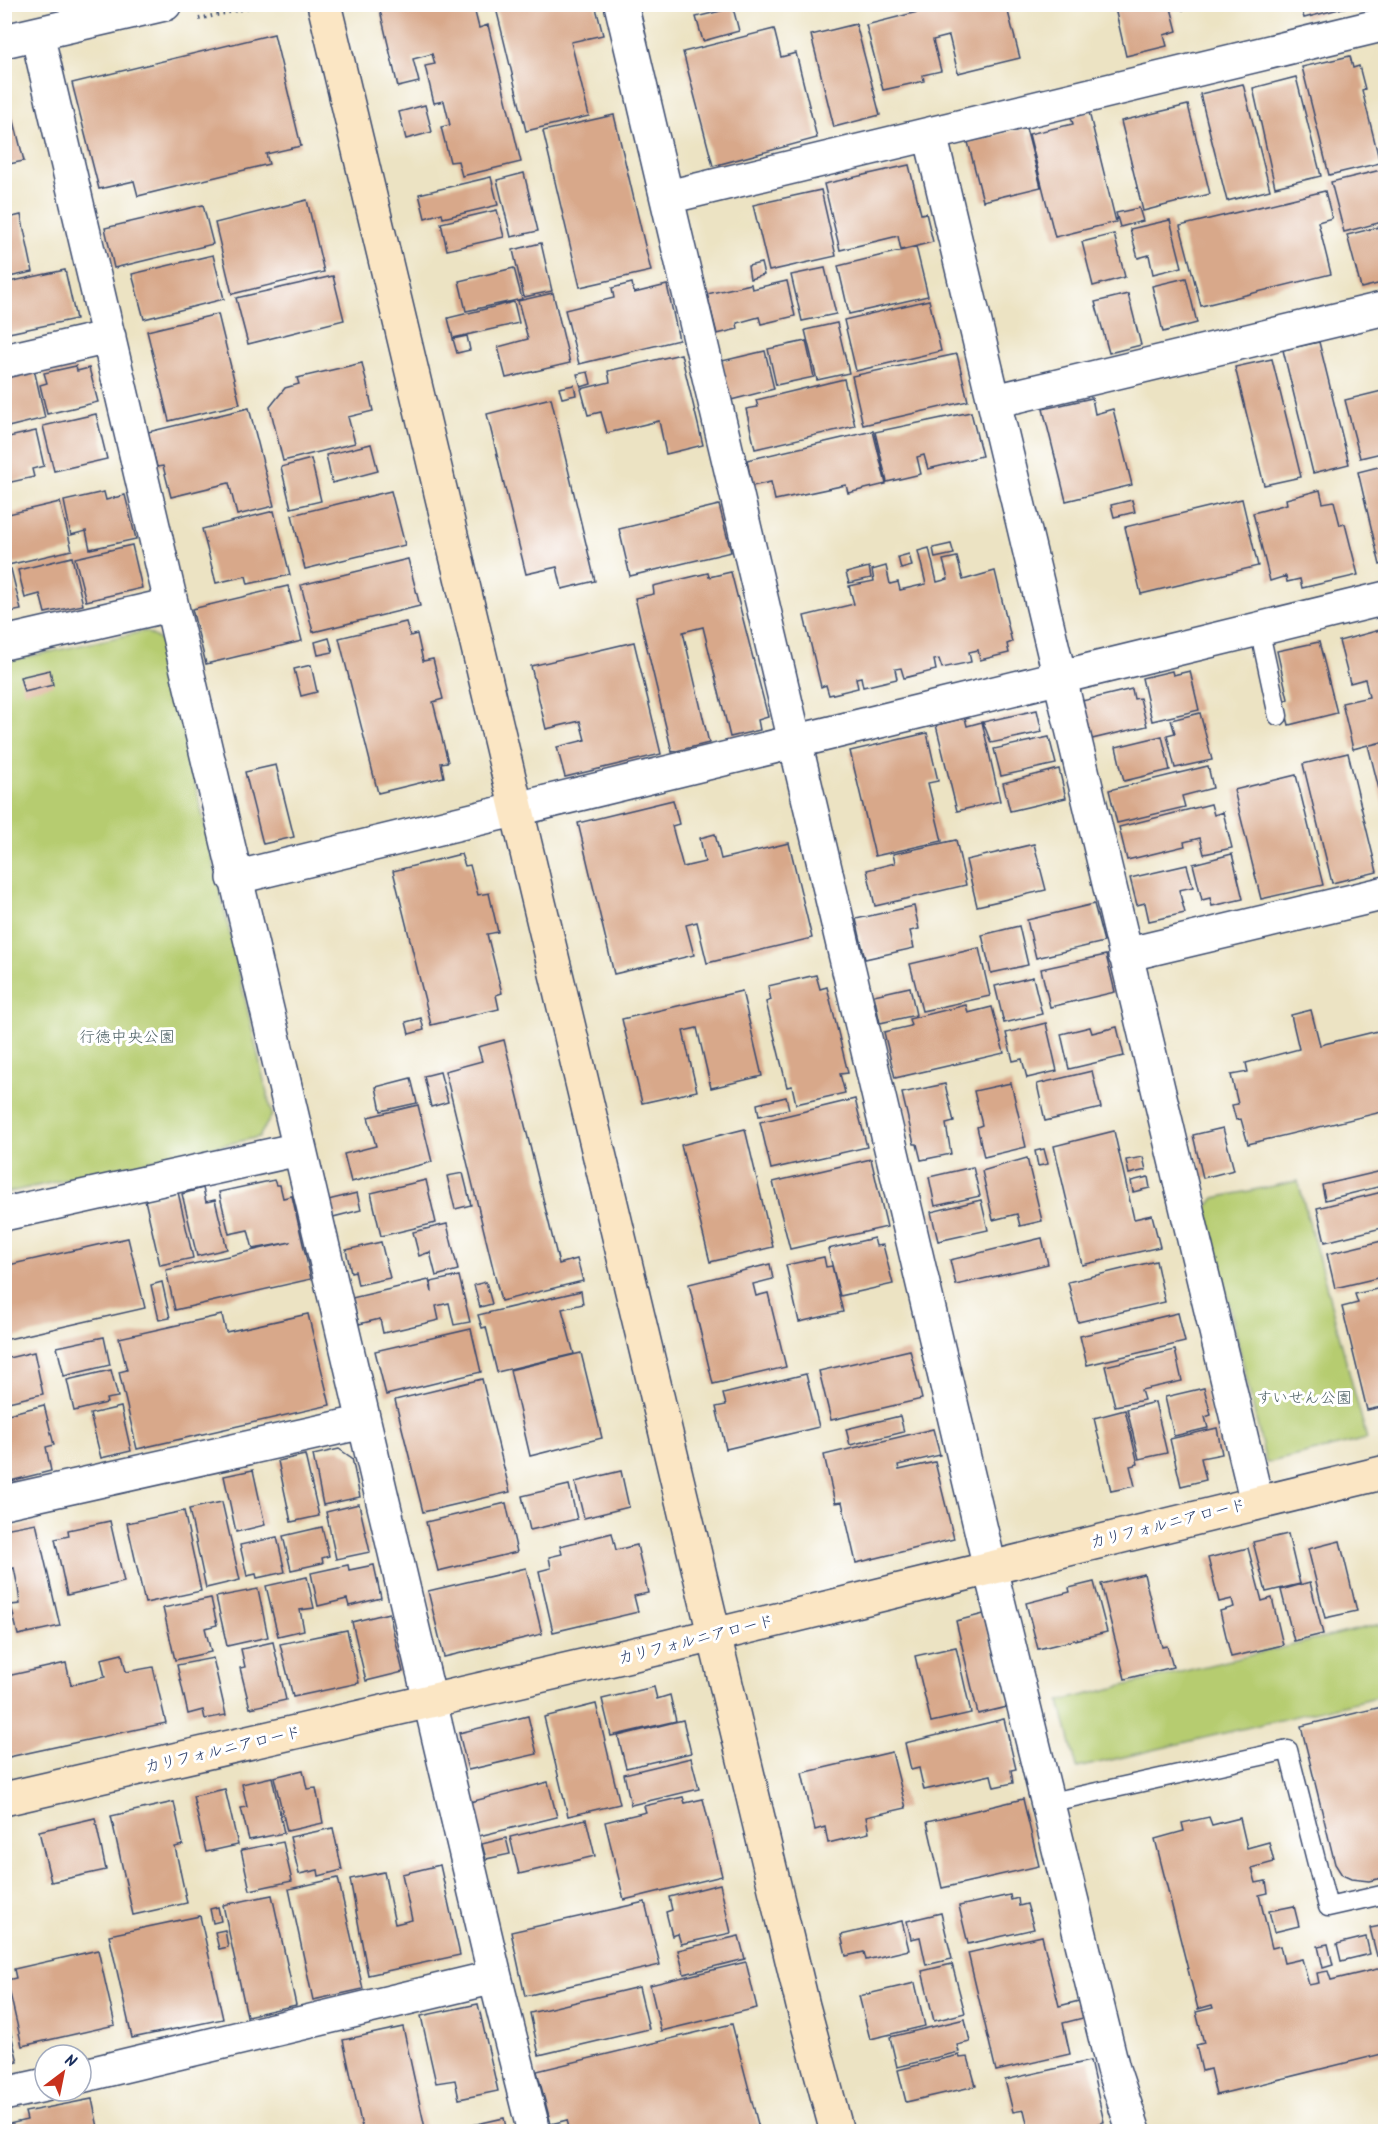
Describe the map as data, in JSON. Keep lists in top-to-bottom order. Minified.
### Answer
{"streets":{"street":["カリフォルニアロード"]},"parks":["行徳中央公園","すいせん公園"],"north":"top right"}
